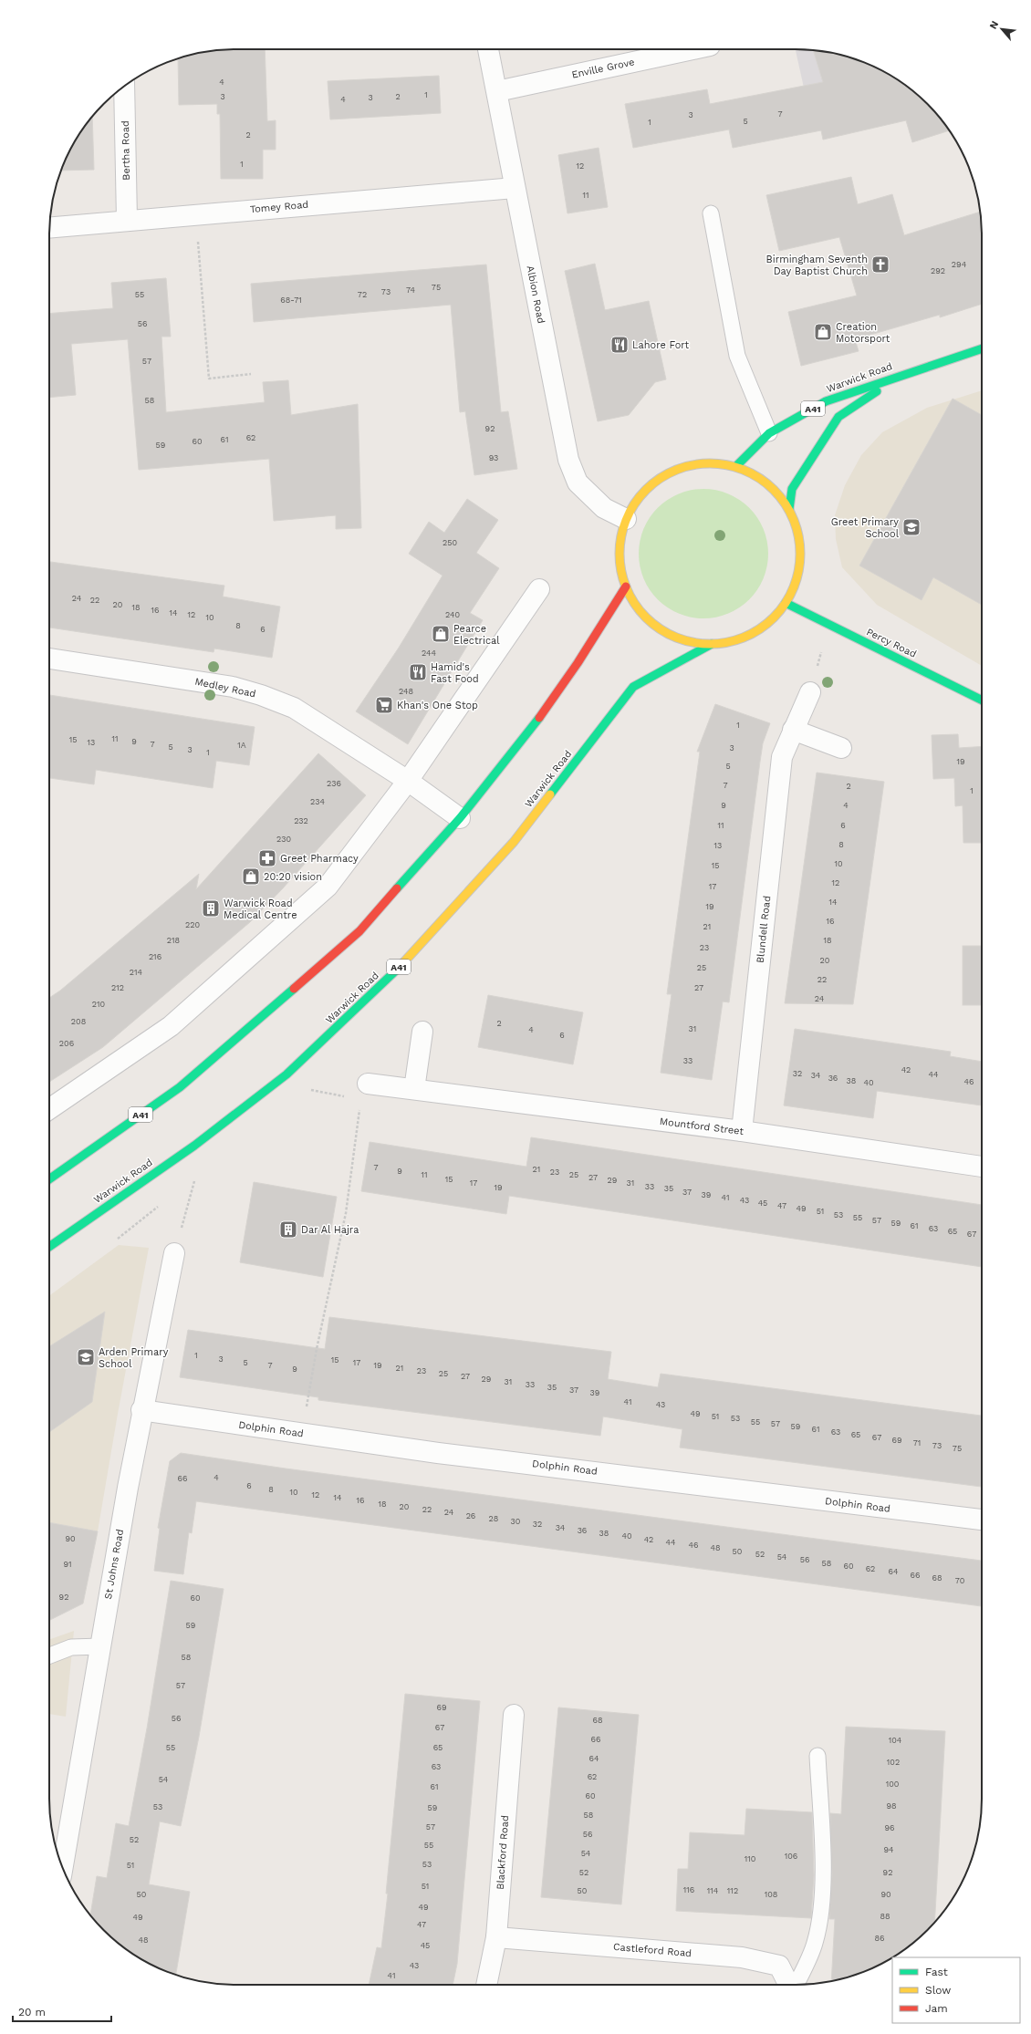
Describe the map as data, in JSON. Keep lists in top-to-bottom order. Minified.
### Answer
{"streets":{"main road":["Warwick Road","A41","Percy Road"],"street":["Enville Grove","Bertha Road","Tomey Road","Albion Road","Medley Road","Blundell Road","Mountford Street","Dolphin Road","St Johns Road","Blackford Road","Castleford Road"]},"crossings":[["Enville Grove","Albion Road"],["Bertha Road","Tomey Road"],["Tomey Road","Albion Road"],["A41","Medley Road"],["Blundell Road","Mountford Street"],["Dolphin Road","St Johns Road"],["Blackford Road","Castleford Road"]],"places":{"church":["Birmingham Seventh Day Baptist Church"],"shop":["Creation Motorsport","Pearce Electrical","20:20 vision"],"restaurant":["Lahore Fort","Hamid's Fast Food"],"school or university":["Greet Primary School","Arden Primary School"],"supermarket":["Khan's One Stop"],"pharmacy":["Greet Pharmacy"],"building":["Warwick Road Medical Centre","Dar Al Hajra"]},"house_numbers":["4","1","3","2","3","4","7","3","5","1","2","1","12","11","294","292","75","74","73","55","72","68-71","56","57","58","92","62","61","60","59","93","250","24","22","20","18","16","14","12","240","10","8","6","244","248","1","11","15","9","13","7","1A","5","3","3","1","19","5","236","7","2","1","234","9","4","232","11","6","230","8","13","10","15","12","17","14","19","16","220","21","218","18","23","216","20","25","214","22","212","27","24","210","208","2","31","4","6","206","33","42","32","44","34","36","38","46","40","7","21","9","23","11","25","27","15","29","17","31","33","19","35","37","39","41","43","45","47","49","51","53","55","57","59","61","63","65","67","1","3","15","5","17","7","19","21","9","23","25","27","29","31","33","35","37","39","41","43","49","51","53","55","57","59","61","63","65","67","69","71","73","75","4","66","6","8","10","12","14","16","18","20","22","24","26","28","30","32","34","36","38","40","90","42","44","46","48","50","52","54","56","58","91","60","62","64","66","68","70","92","60","59","58","57","69","56","68","67","66","104","55","65","64","102","63","62","54","100","61","60","98","53","59","58","57","96","56","52","55","94","54","106","110","53","51","52","92","51","116","50","114","112","50","108","90","49","88","49","47","86","48","45","43","41"],"legend":["Fast","Slow","Jam"],"scale_bar":"20 m","north":"top left"}
